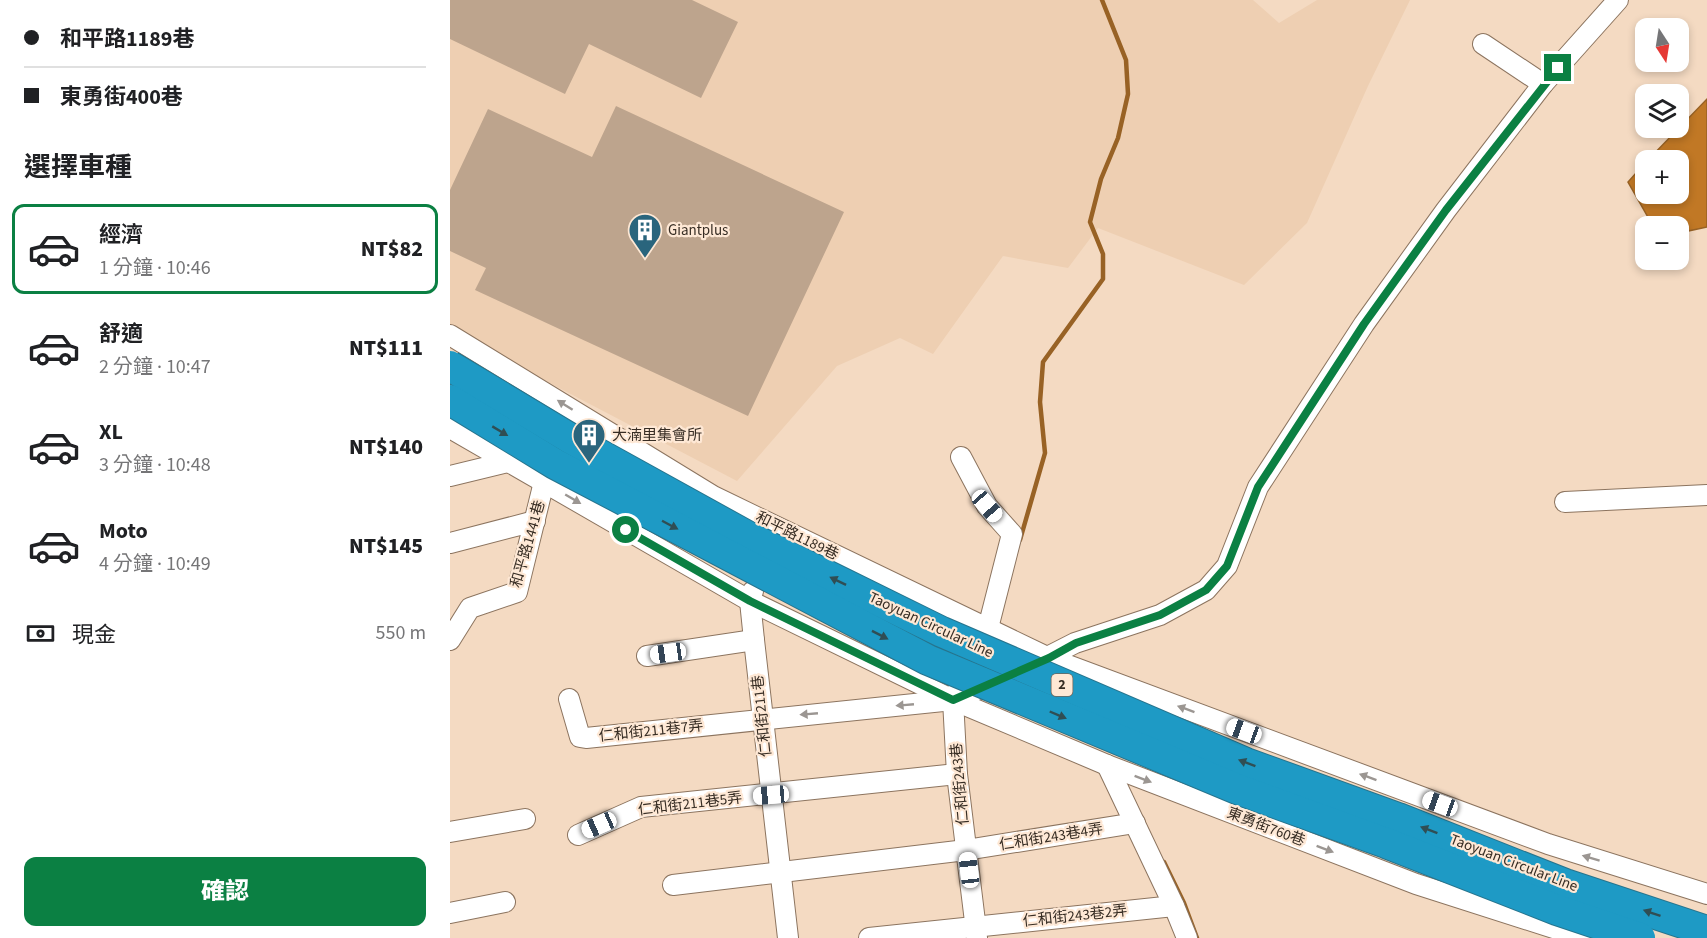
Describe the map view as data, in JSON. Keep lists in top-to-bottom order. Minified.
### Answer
{"streets":{"highway":["Taoyuan Circular Line","2"],"street":["和平路1189巷","和平路1441巷","仁和街211巷","仁和街211巷7弄","仁和街243巷","仁和街211巷5弄","東勇街760巷","仁和街243巷4弄","仁和街243巷2弄"]},"crossings":[["仁和街211巷","仁和街211巷7弄"],["仁和街211巷","仁和街211巷5弄"],["仁和街211巷","仁和街243巷4弄"],["仁和街211巷7弄","仁和街243巷"],["仁和街211巷7弄","東勇街760巷"],["仁和街243巷","仁和街211巷5弄"],["仁和街243巷","東勇街760巷"],["仁和街243巷","仁和街243巷4弄"],["仁和街243巷","仁和街243巷2弄"]],"one_way":["仁和街211巷7弄","東勇街760巷"],"places":{"building":["Giantplus","大湳里集會所"]},"north":"bottom","page":{"banner":["和平路1189巷","東勇街400巷"],"map_buttons":["+","−"],"heading":"選擇車種","list":[{"name":"經濟","note":"1 分鐘 · 10:46","value":"NT$82"},{"name":"舒適","note":"2 分鐘 · 10:47","value":"NT$111"},{"name":"XL","note":"3 分鐘 · 10:48","value":"NT$140"},{"name":"Moto","note":"4 分鐘 · 10:49","value":"NT$145"}],"pay":["現金","550 m"],"buttons":"確認"}}
